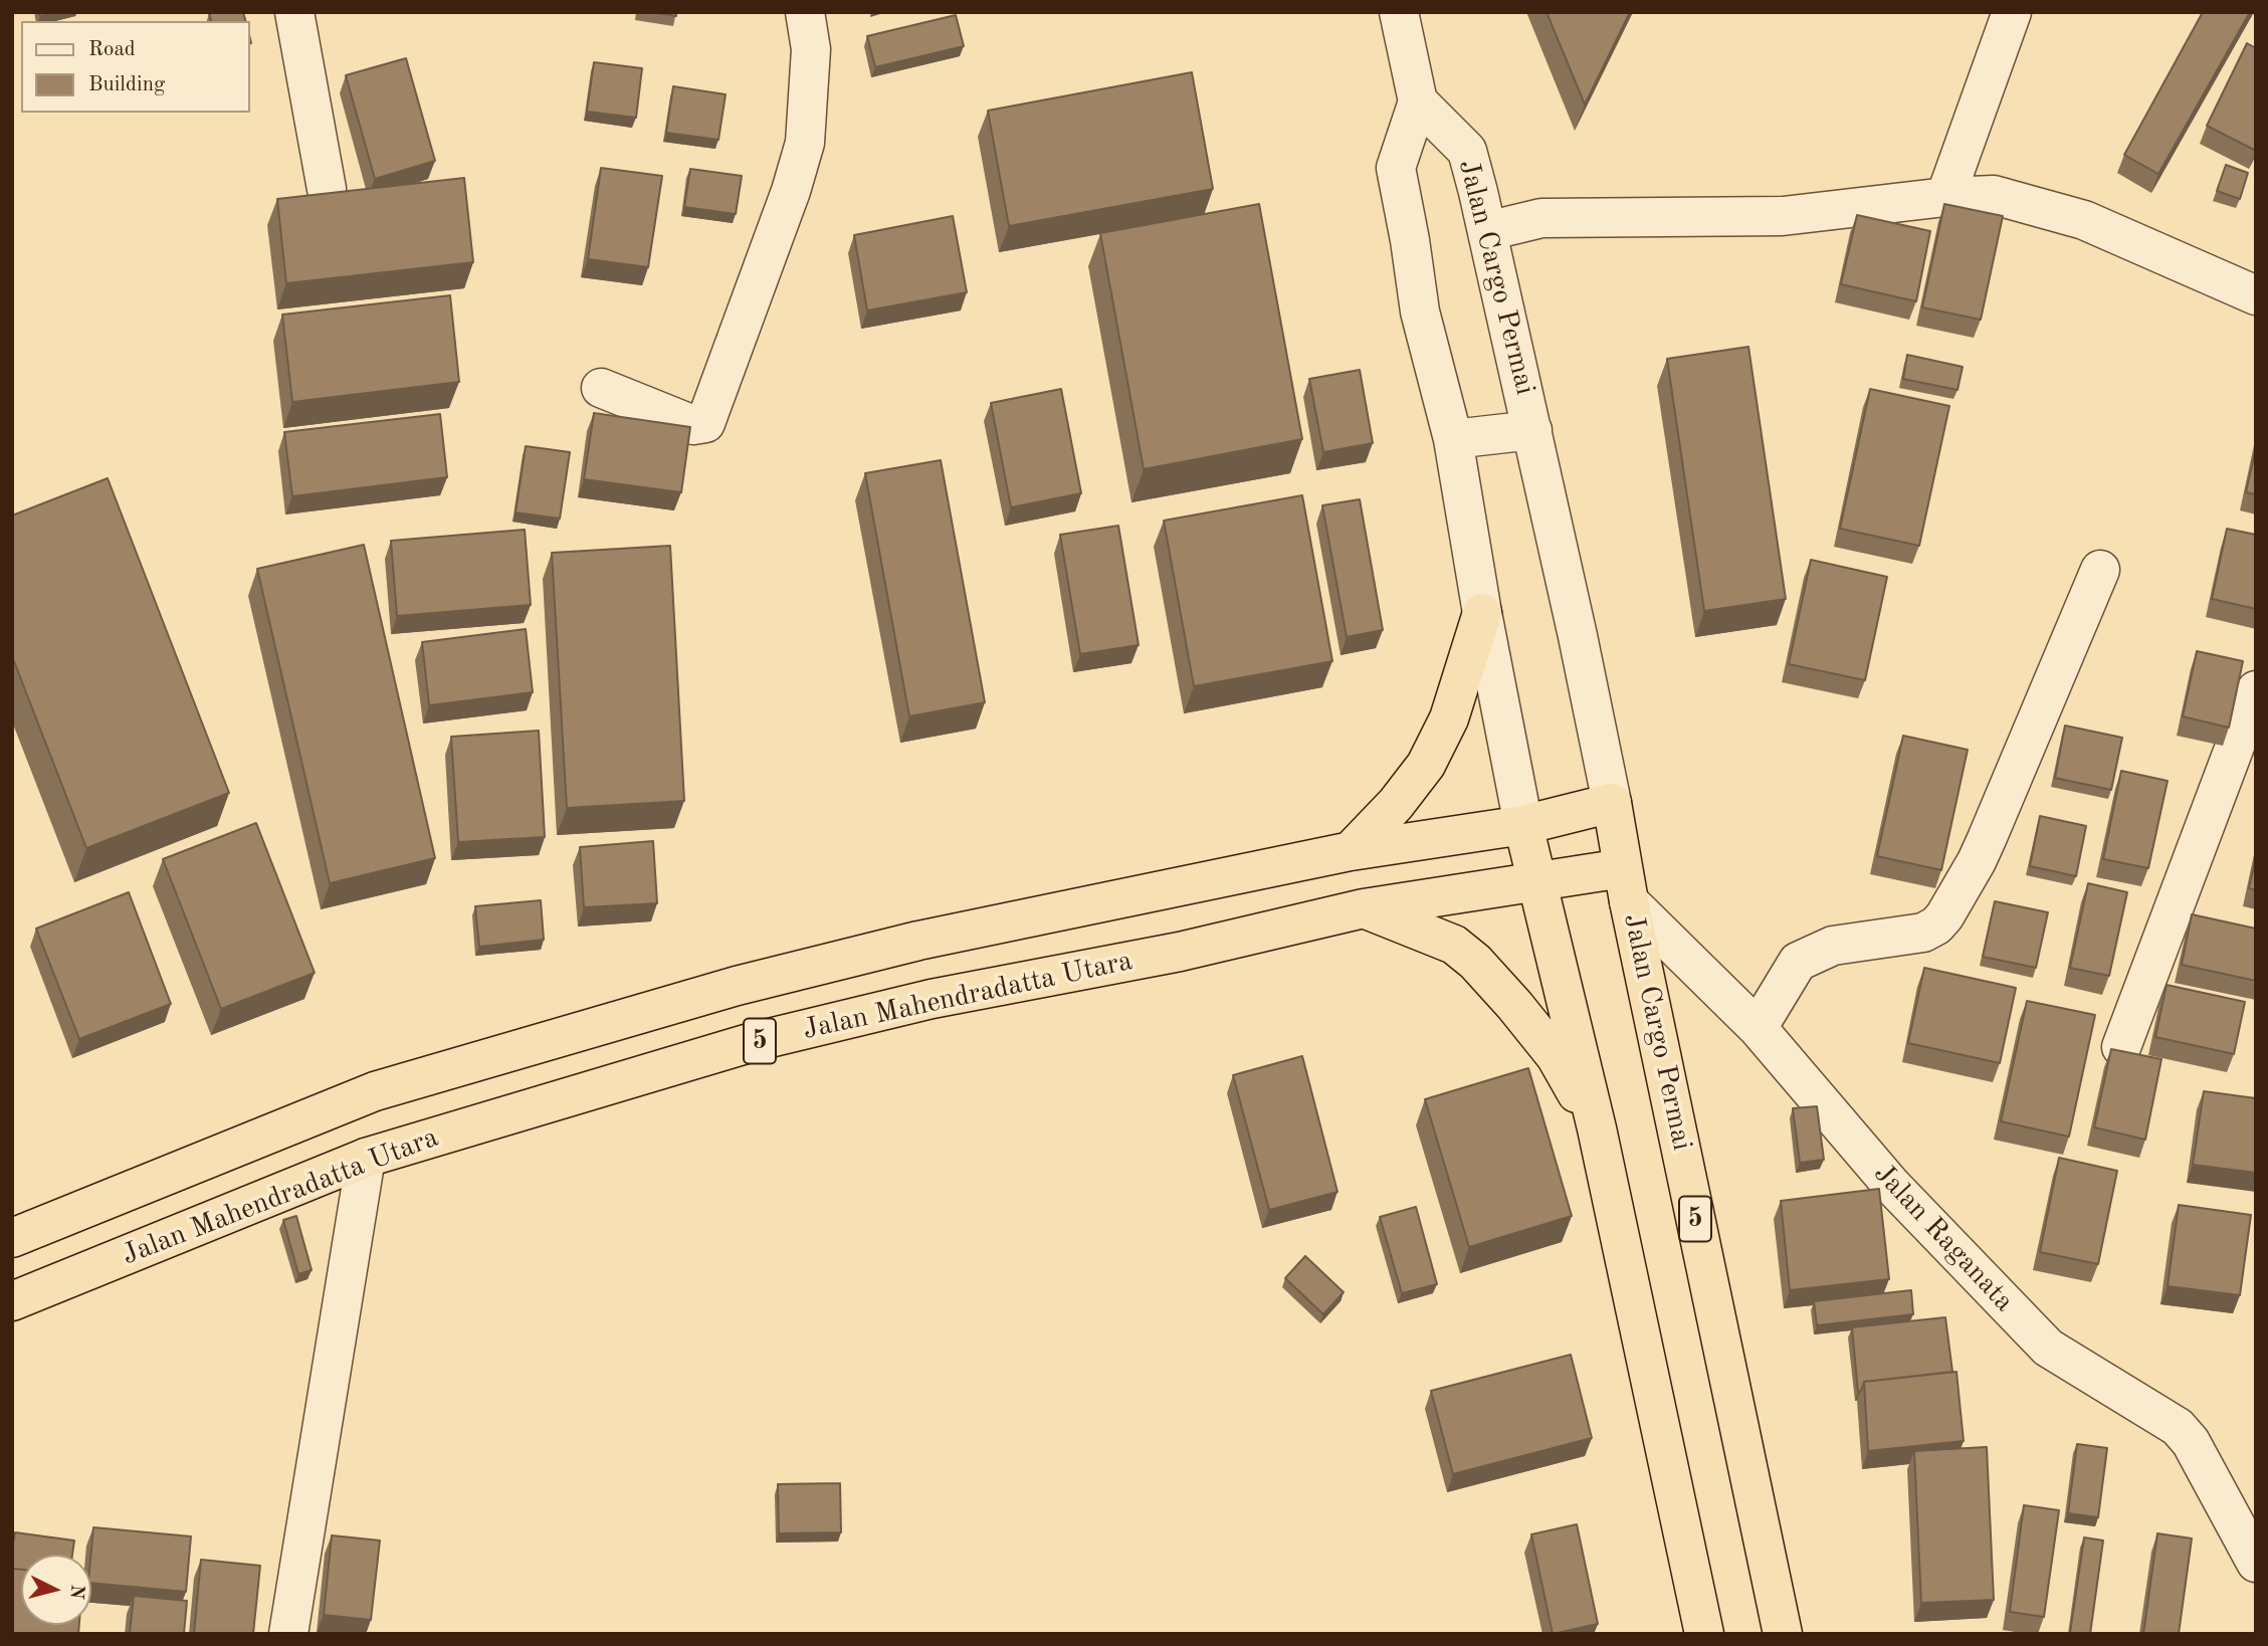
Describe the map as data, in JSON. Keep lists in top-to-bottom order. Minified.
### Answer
{"streets":{"highway":["Jalan Cargo Permai","Jalan Mahendradatta Utara","5"],"street":["Jalan Raganata"]},"crossings":[["Jalan Cargo Permai","Jalan Mahendradatta Utara"],["Jalan Cargo Permai","5"],["Jalan Cargo Permai","Jalan Raganata"],["Jalan Mahendradatta Utara","Jalan Raganata"]],"legend":["Road","Building"],"north":"right"}
